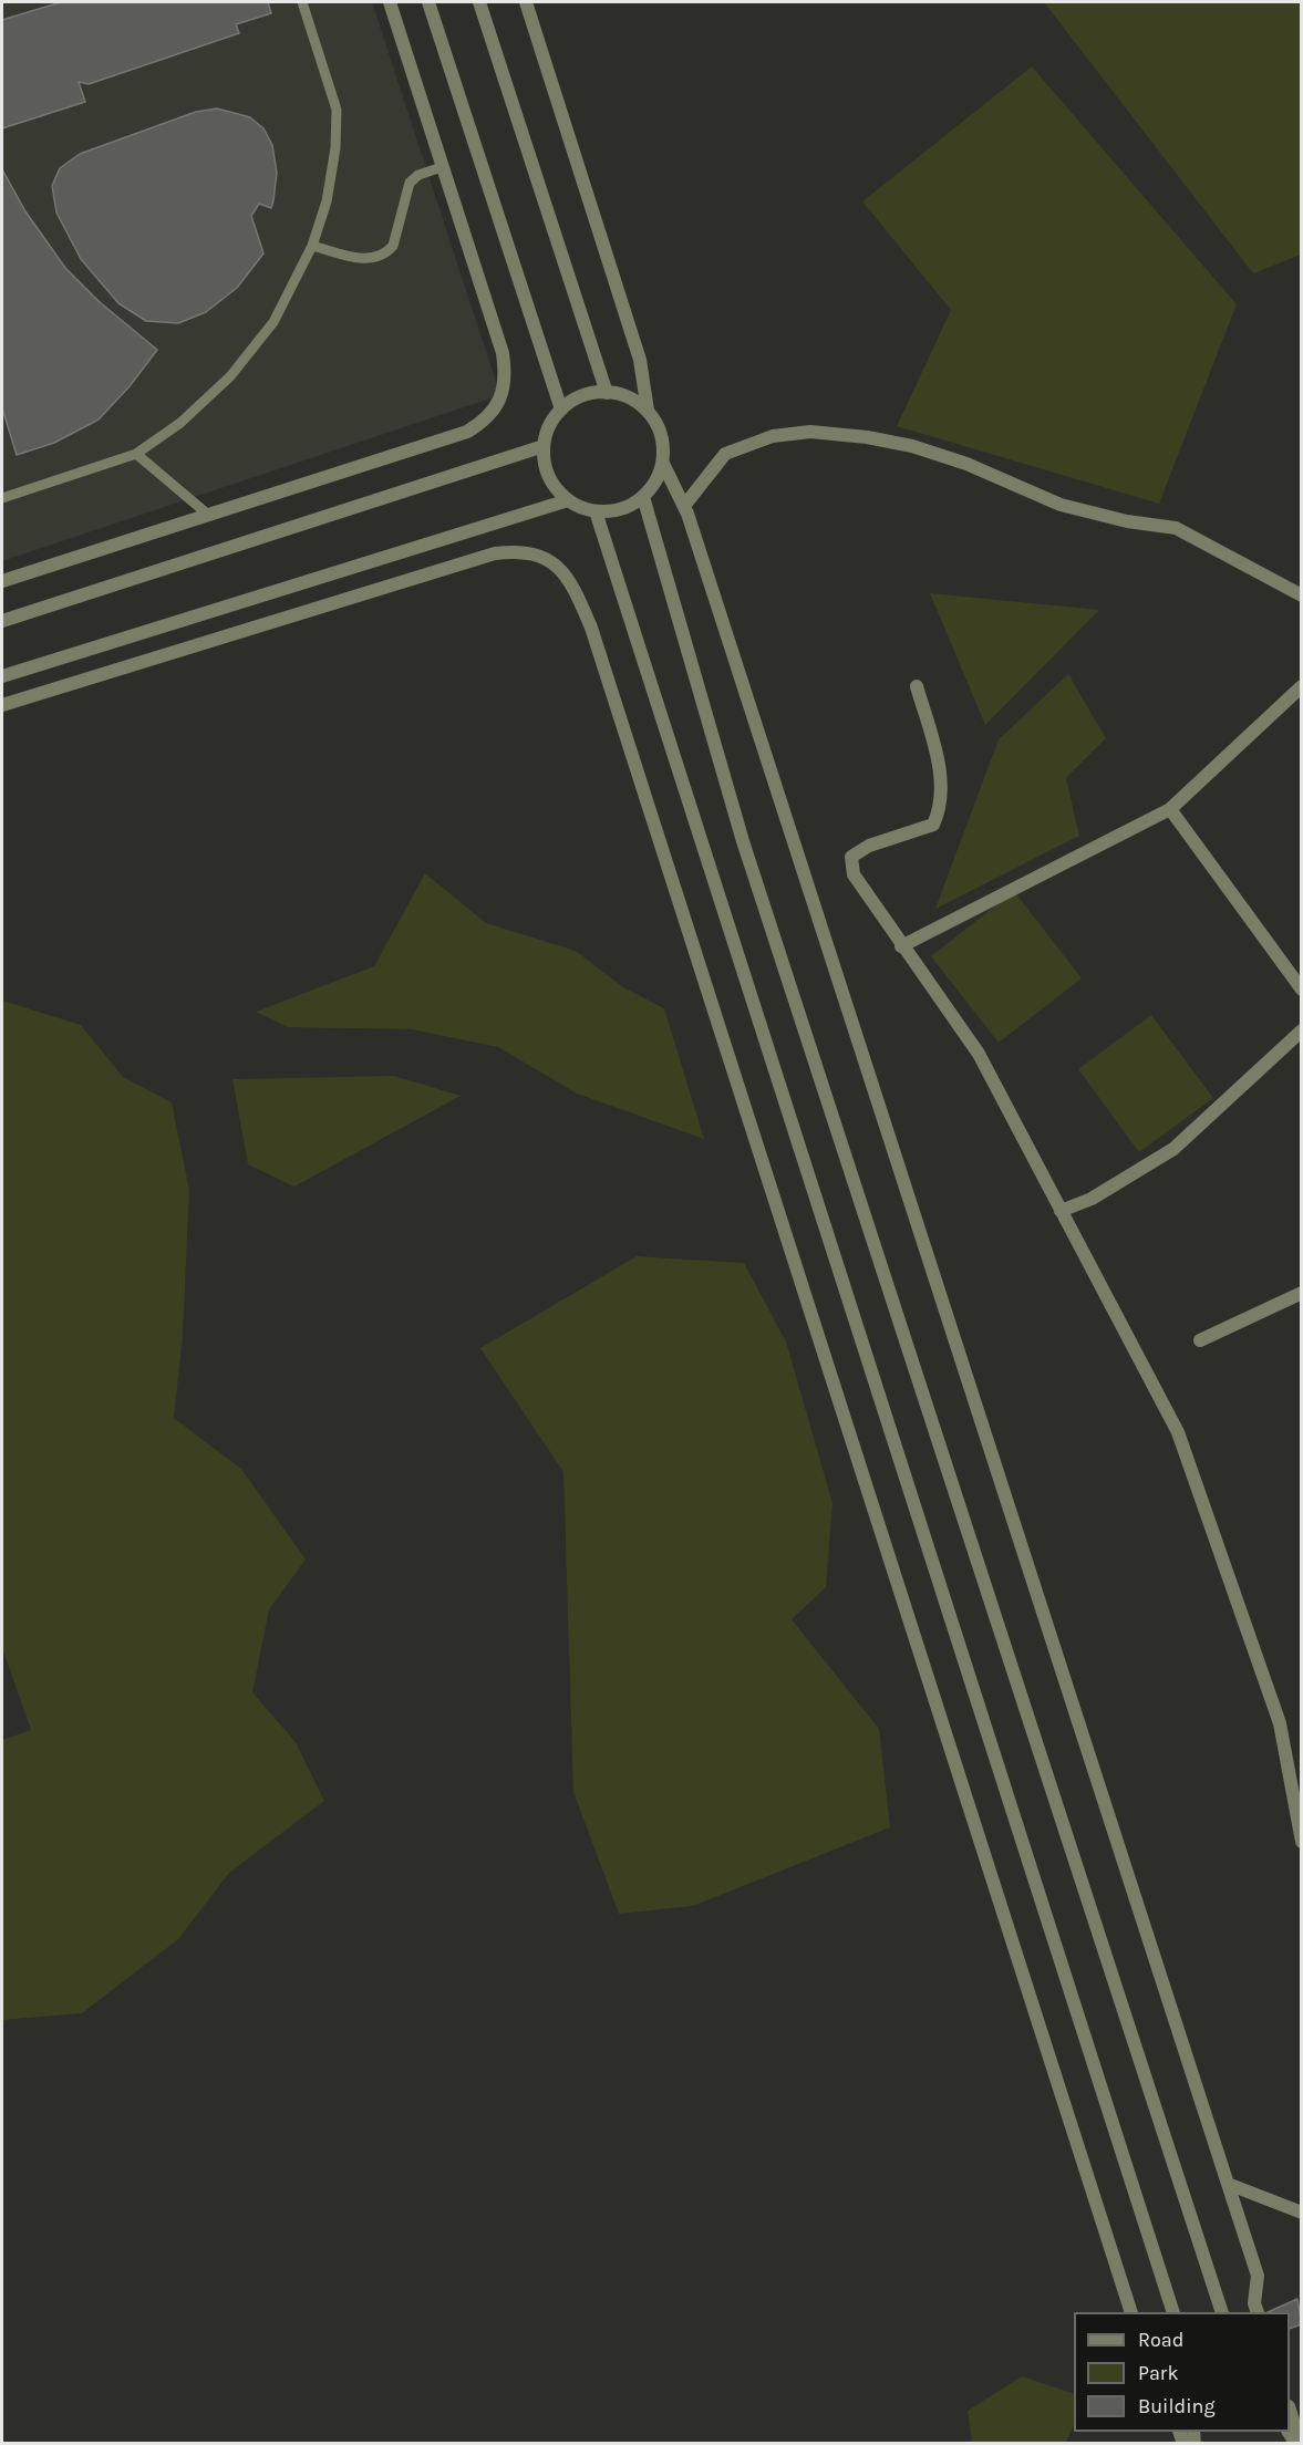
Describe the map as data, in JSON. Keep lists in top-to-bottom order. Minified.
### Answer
{"legend":["Road","Park","Building"]}
